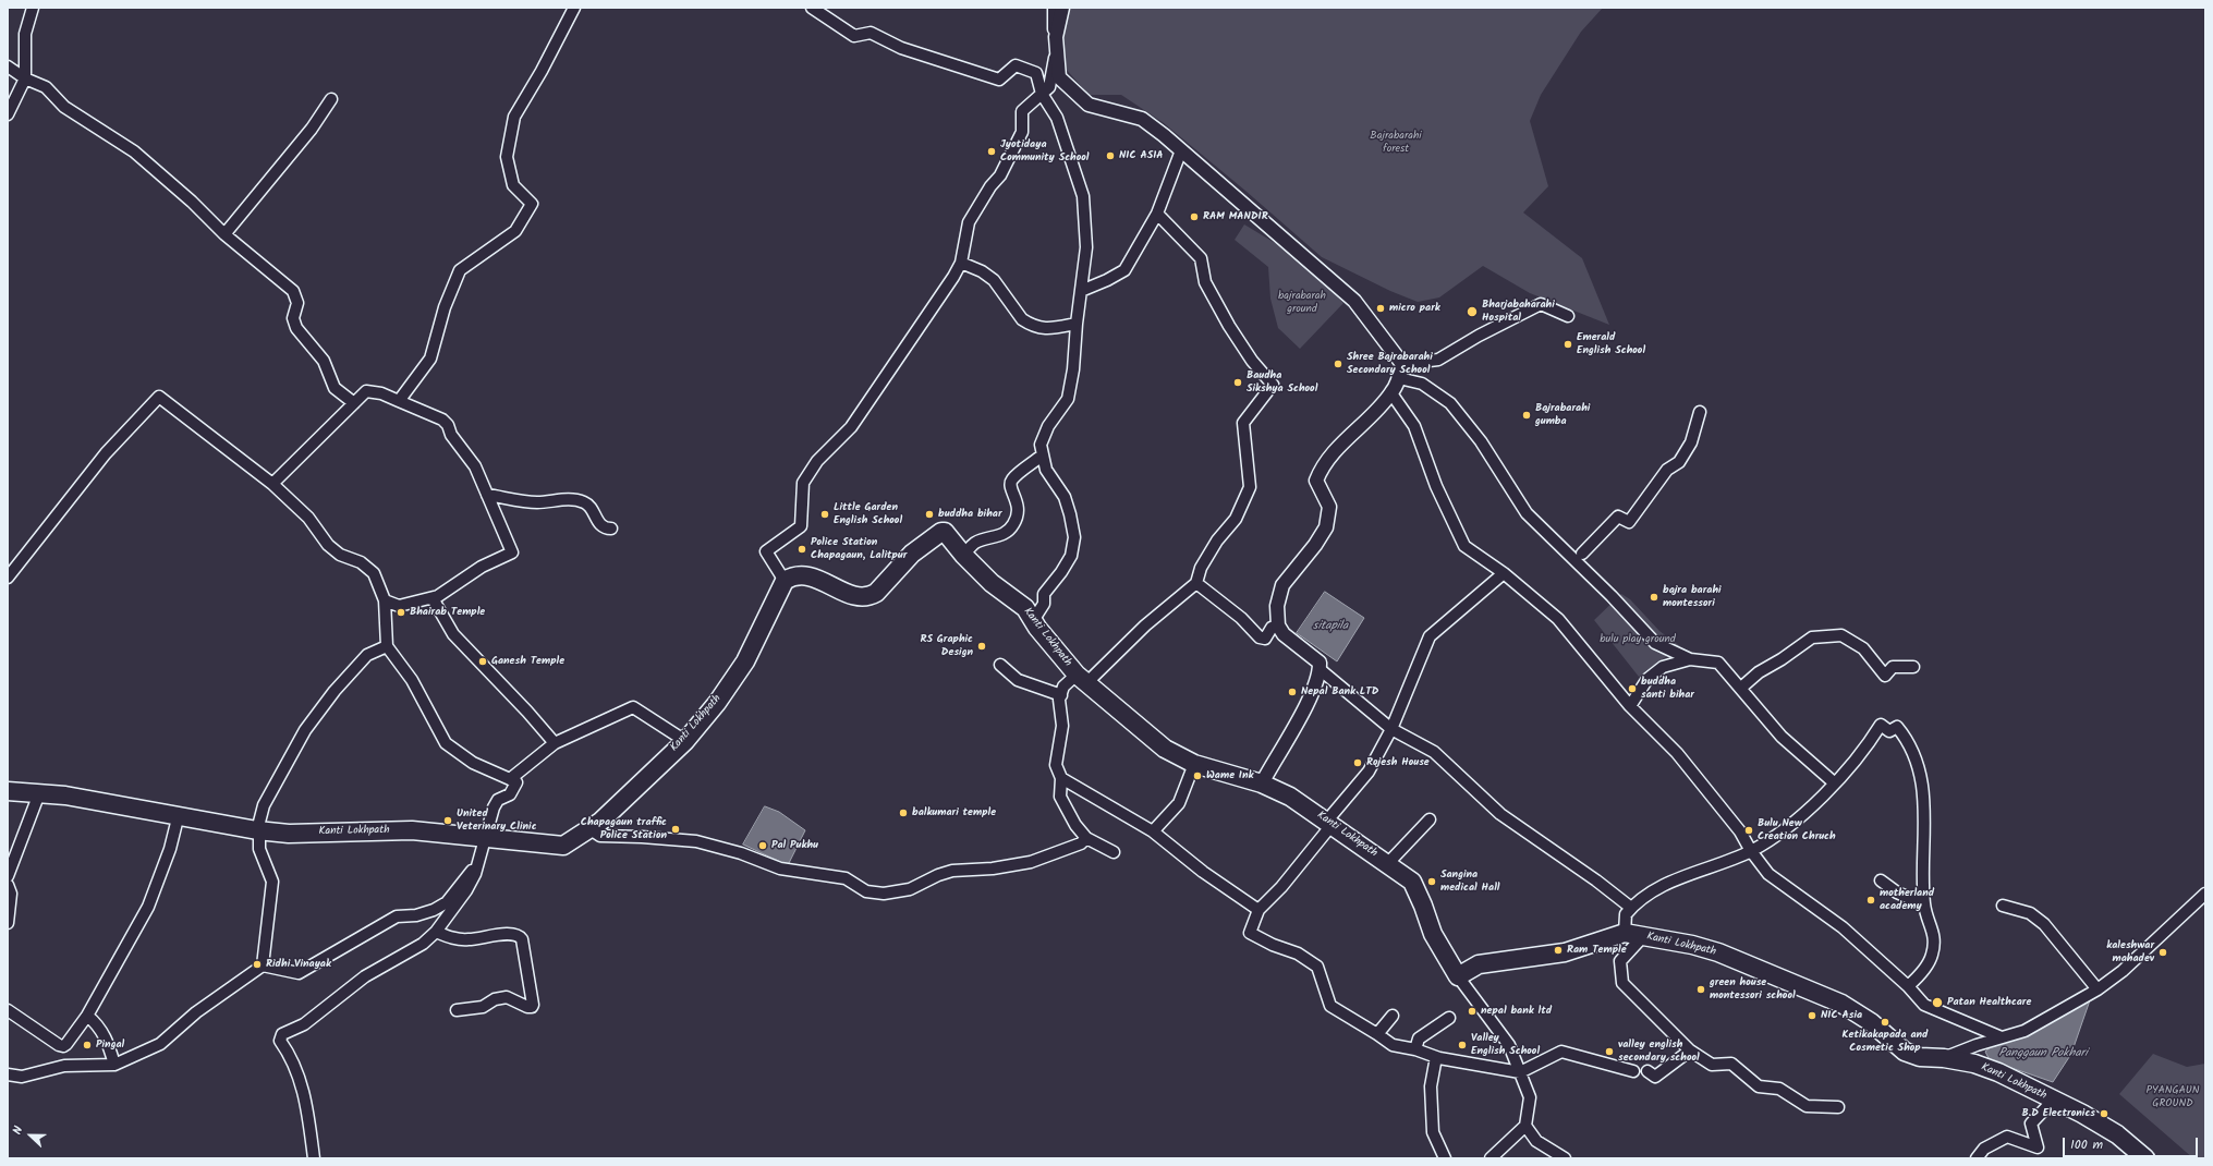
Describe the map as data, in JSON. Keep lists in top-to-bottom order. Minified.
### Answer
{"streets":{"main road":["Kanti Lokhpath"]},"water":["sitapila","Panggaun Pokhari"],"parks":["Bajrabarahi forest","bajrabarah ground","bulu play ground","PYANGAUN GROUND"],"places":["Jyotidaya Community School","NIC ASIA","RAM MANDIR","micro park","Bharjabaharahi Hospital","Emerald English School","Shree Bajrabarahi Secondary School","Baudha Sikshya School","Bajrabarahi gumba","Little Garden English School","buddha bihar","Police Station Chapagaun, Lalitpur","bajra barahi montessori","Bhairab Temple","RS Graphic Design","Ganesh Temple","buddha santi bihar","Nepal Bank LTD","Rojesh House","Wame Ink","balkumari temple","United Veterinary Clinic","Chapagaun traffic Police Station","Bulu New Creation Chruch","Pal Pukhu","Sangina medical Hall","motherland academy","Ram Temple","kaleshwar mahadev","Ridhi Vinayak","green house montessori school","Patan Healthcare","nepal bank ltd","NIC Asia","Ketikakapada and Cosmetic Shop","Pingal","Valley English School","valley english secondary school","B.D Electronics"],"scale_bar":"100 m","north":"left"}
